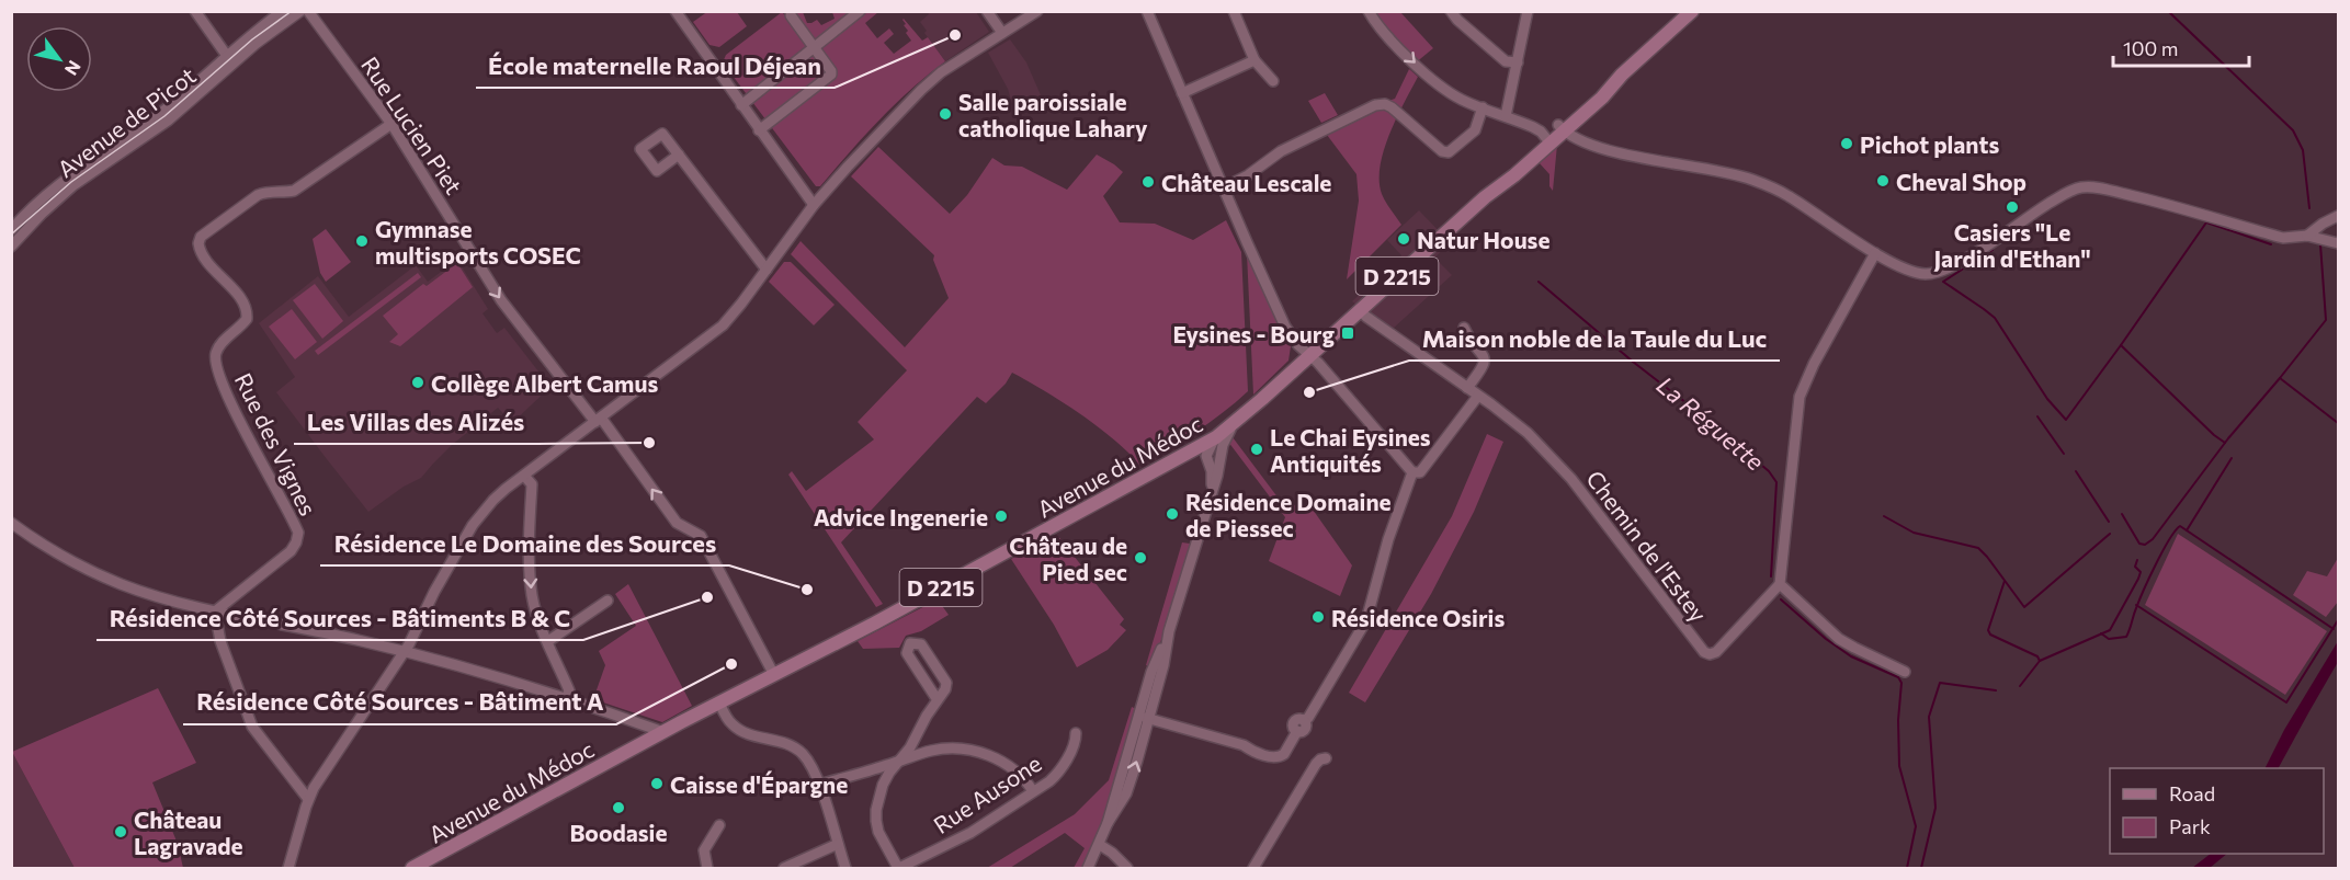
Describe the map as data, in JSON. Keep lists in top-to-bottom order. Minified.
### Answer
{"streets":{"main road":["D 2215","Avenue du Médoc"],"street":["Avenue de Picot","Rue Lucien Piet","Rue des Vignes","Chemin de l'Estey","Rue Ausone"]},"crossings":[["Rue Lucien Piet","Rue des Vignes"],["Rue Lucien Piet","Avenue du Médoc"]],"water":["La Réguette"],"places":{"other":["École maternelle Raoul Déjean","Salle paroissiale catholique Lahary","Pichot plants","Cheval Shop","Château Lescale","Casiers \"Le Jardin d'Ethan\"","Natur House","Gymnase multisports COSEC","Collège Albert Camus","Maison noble de la Taule du Luc","Les Villas des Alizés","Le Chai Eysines Antiquités","Résidence Domaine de Piessec","Advice Ingenerie","Château de Pied sec","Résidence Le Domaine des Sources","Résidence Côté Sources - Bâtiments B & C","Résidence Osiris","Résidence Côté Sources - Bâtiment A","Caisse d'Épargne","Boodasie","Château Lagravade"],"transit":["Eysines - Bourg"]},"legend":["Road","Park"],"scale_bar":"100 m","north":"bottom right"}
